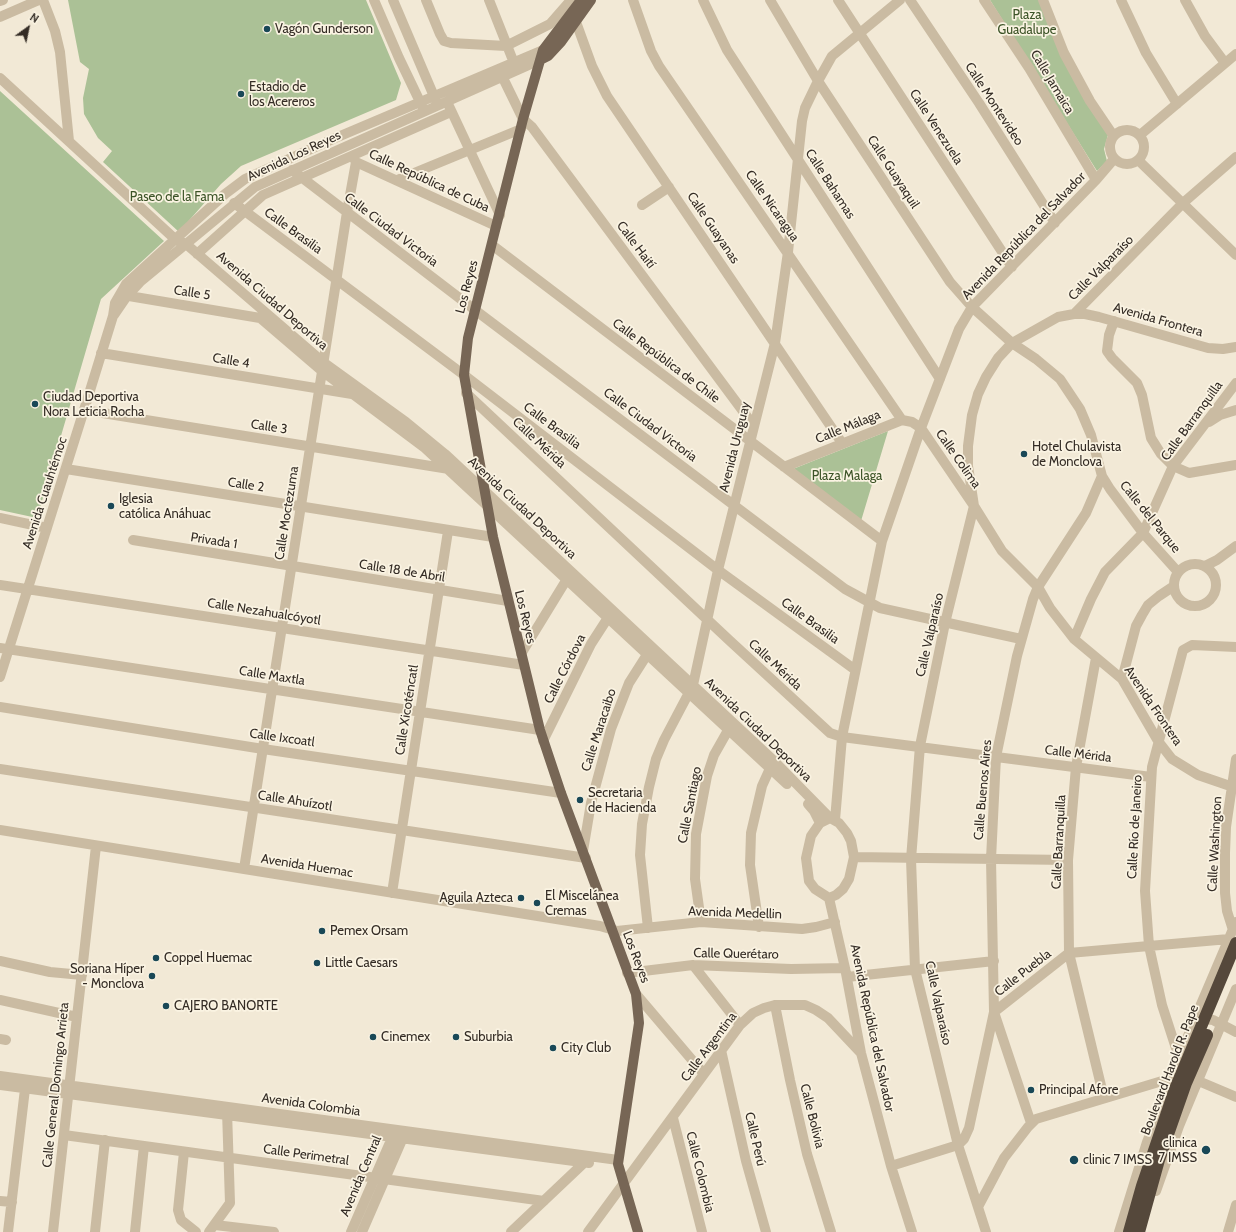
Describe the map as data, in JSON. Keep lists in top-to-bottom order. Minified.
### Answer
{"streets":{"highway":["Boulevard Harold R. Pape"],"main road":["Avenida Los Reyes","Los Reyes"],"street":["Calle Jamaica","Calle Montevideo","Calle Venezuela","Calle Guayaquil","Calle República de Cuba","Calle Bahamas","Calle Nicaragua","Calle Guayanas","Calle Ciudad Victoria","Calle Brasilia","Avenida República del Salvador","Calle Haití","Calle Valparaíso","Calle 5","Avenida Ciudad Deportiva","Avenida Frontera","Calle 4","Calle República de Chile","Calle Barranquilla","Calle 3","Calle Málaga","Calle Mérida","Avenida Uruguay","Calle Colima","Calle 2","Avenida Cuauhtémoc","Calle Moctezuma","Calle del Parque","Privada 1","Calle 18 de Abril","Calle Nezahualcóyotl","Calle Córdova","Calle Maxtla","Calle Xicoténcatl","Calle Maracaibo","Calle Ixcoatl","Calle Buenos Aires","Calle Ahuízotl","Calle Santiago","Calle Río de Janeiro","Calle Washington","Avenida Huemac","Avenida Medellin","Calle Querétaro","Calle Puebla","Calle Argentina","Calle General Domingo Arrieta","Avenida Colombia","Calle Bolivia","Calle Perú","Calle Perimetral","Calle Colombia","Avenida Central"]},"crossings":[["Calle Jamaica","Avenida República del Salvador"],["Calle Montevideo","Avenida República del Salvador"],["Calle Venezuela","Avenida República del Salvador"],["Calle Venezuela","Avenida Uruguay"],["Avenida Los Reyes","Calle Guayanas"],["Avenida Los Reyes","Calle Ciudad Victoria"],["Avenida Los Reyes","Calle Brasilia"],["Avenida Los Reyes","Calle Haití"],["Avenida Los Reyes","Los Reyes"],["Avenida Los Reyes","Calle 5"],["Avenida Los Reyes","Avenida Ciudad Deportiva"],["Avenida Los Reyes","Avenida Cuauhtémoc"],["Calle Guayaquil","Avenida República del Salvador"],["Calle Guayaquil","Calle Valparaíso"],["Calle Guayaquil","Avenida Uruguay"],["Calle Guayaquil","Calle del Parque"],["Calle República de Cuba","Los Reyes"],["Calle República de Cuba","Calle Moctezuma"],["Calle Bahamas","Avenida República del Salvador"],["Calle Bahamas","Avenida Uruguay"],["Calle Nicaragua","Calle Málaga"],["Calle Nicaragua","Avenida Uruguay"],["Calle Guayanas","Calle Málaga"],["Calle Guayanas","Avenida Uruguay"],["Calle Ciudad Victoria","Avenida República del Salvador"],["Calle Ciudad Victoria","Calle Valparaíso"],["Calle Ciudad Victoria","Los Reyes"],["Calle Ciudad Victoria","Avenida Uruguay"],["Calle Ciudad Victoria","Calle Moctezuma"],["Calle Ciudad Victoria","Calle Buenos Aires"],["Calle Brasilia","Avenida República del Salvador"],["Calle Brasilia","Los Reyes"],["Calle Brasilia","Avenida Uruguay"],["Calle Brasilia","Calle Moctezuma"],["Avenida República del Salvador","Avenida Ciudad Deportiva"],["Avenida República del Salvador","Calle República de Chile"],["Avenida República del Salvador","Calle Málaga"],["Avenida República del Salvador","Calle Mérida"],["Avenida República del Salvador","Calle Colima"],["Avenida República del Salvador","Avenida Medellin"],["Avenida República del Salvador","Calle Querétaro"],["Avenida República del Salvador","Calle Argentina"],["Calle Haití","Los Reyes"],["Calle Haití","Avenida Uruguay"],["Calle Valparaíso","Avenida Frontera"],["Calle Valparaíso","Calle Mérida"],["Calle Valparaíso","Calle Colima"],["Calle Valparaíso","Calle del Parque"],["Calle Valparaíso","Calle Querétaro"],["Calle Valparaíso","Calle Puebla"],["Los Reyes","Avenida Ciudad Deportiva"],["Los Reyes","Calle República de Chile"],["Los Reyes","Calle Mérida"],["Los Reyes","Calle 2"],["Los Reyes","Calle 18 de Abril"],["Los Reyes","Calle Nezahualcóyotl"],["Los Reyes","Calle Córdova"],["Los Reyes","Calle Maxtla"],["Los Reyes","Calle Maracaibo"],["Los Reyes","Calle Ixcoatl"],["Los Reyes","Calle Ahuízotl"],["Los Reyes","Avenida Huemac"],["Los Reyes","Avenida Medellin"],["Los Reyes","Calle Querétaro"],["Los Reyes","Calle Argentina"],["Los Reyes","Avenida Colombia"],["Calle 5","Avenida Ciudad Deportiva"],["Avenida Ciudad Deportiva","Calle 4"],["Avenida Ciudad Deportiva","Calle 3"],["Avenida Ciudad Deportiva","Avenida Uruguay"],["Avenida Ciudad Deportiva","Calle Moctezuma"],["Avenida Ciudad Deportiva","Calle Córdova"],["Avenida Ciudad Deportiva","Calle Maracaibo"],["Avenida Ciudad Deportiva","Calle Santiago"],["Avenida Frontera","Calle Barranquilla"],["Avenida Frontera","Calle Colima"],["Avenida Frontera","Calle Buenos Aires"],["Avenida Frontera","Calle Río de Janeiro"],["Avenida Frontera","Calle Washington"],["Calle 4","Avenida Cuauhtémoc"],["Calle 4","Calle Moctezuma"],["Calle República de Chile","Calle Málaga"],["Calle República de Chile","Avenida Uruguay"],["Calle Barranquilla","Calle Mérida"],["Calle Barranquilla","Calle del Parque"],["Calle Barranquilla","Calle Puebla"],["Calle 3","Avenida Cuauhtémoc"],["Calle 3","Calle Moctezuma"],["Calle Málaga","Calle Colima"],["Calle Mérida","Avenida Uruguay"],["Calle Mérida","Calle Buenos Aires"],["Calle Mérida","Calle Río de Janeiro"],["Avenida Uruguay","Avenida Medellin"],["Calle 2","Avenida Cuauhtémoc"],["Calle 2","Calle Moctezuma"],["Calle 2","Calle Xicoténcatl"],["Avenida Cuauhtémoc","Calle Nezahualcóyotl"],["Avenida Cuauhtémoc","Calle Maxtla"],["Calle Moctezuma","Privada 1"],["Calle Moctezuma","Calle 18 de Abril"],["Calle Moctezuma","Calle Nezahualcóyotl"],["Calle Moctezuma","Calle Maxtla"],["Calle Moctezuma","Calle Ixcoatl"],["Calle Moctezuma","Calle Ahuízotl"],["Calle Moctezuma","Avenida Huemac"],["Calle del Parque","Calle Buenos Aires"],["Privada 1","Calle 18 de Abril"],["Calle 18 de Abril","Calle Xicoténcatl"],["Calle Nezahualcóyotl","Calle Xicoténcatl"],["Calle Maxtla","Calle Xicoténcatl"],["Calle Xicoténcatl","Calle Ixcoatl"],["Calle Xicoténcatl","Calle Ahuízotl"],["Calle Xicoténcatl","Avenida Huemac"],["Calle Maracaibo","Calle Ahuízotl"],["Calle Buenos Aires","Calle Querétaro"],["Calle Buenos Aires","Calle Puebla"],["Calle Santiago","Avenida Medellin"],["Calle Río de Janeiro","Calle Puebla"],["Calle Washington","Calle Puebla"],["Calle Washington","Boulevard Harold R. Pape"],["Avenida Huemac","Avenida Medellin"],["Avenida Huemac","Calle General Domingo Arrieta"],["Calle Puebla","Boulevard Harold R. Pape"],["Calle Argentina","Calle Bolivia"],["Calle Argentina","Calle Perú"],["Calle Argentina","Calle Colombia"],["Calle General Domingo Arrieta","Avenida Colombia"],["Calle General Domingo Arrieta","Calle Perimetral"],["Avenida Colombia","Avenida Central"],["Calle Perimetral","Avenida Central"]],"parks":["Plaza Guadalupe","Paseo de la Fama","Plaza Malaga"],"places":["Vagón Gunderson","Estadio de los Acereros","Ciudad Deportiva Nora Leticia Rocha","Hotel Chulavista de Monclova","Iglesia católica Anáhuac","Secretaria de Hacienda","Aguila Azteca","El Miscelánea Cremas","Pemex Orsam","Coppel Huemac","Little Caesars","Soriana Híper - Monclova","CAJERO BANORTE","Cinemex","Suburbia","City Club","Principal Afore","clinica 7 IMSS","clinic 7 IMSS"],"north":"top right"}
